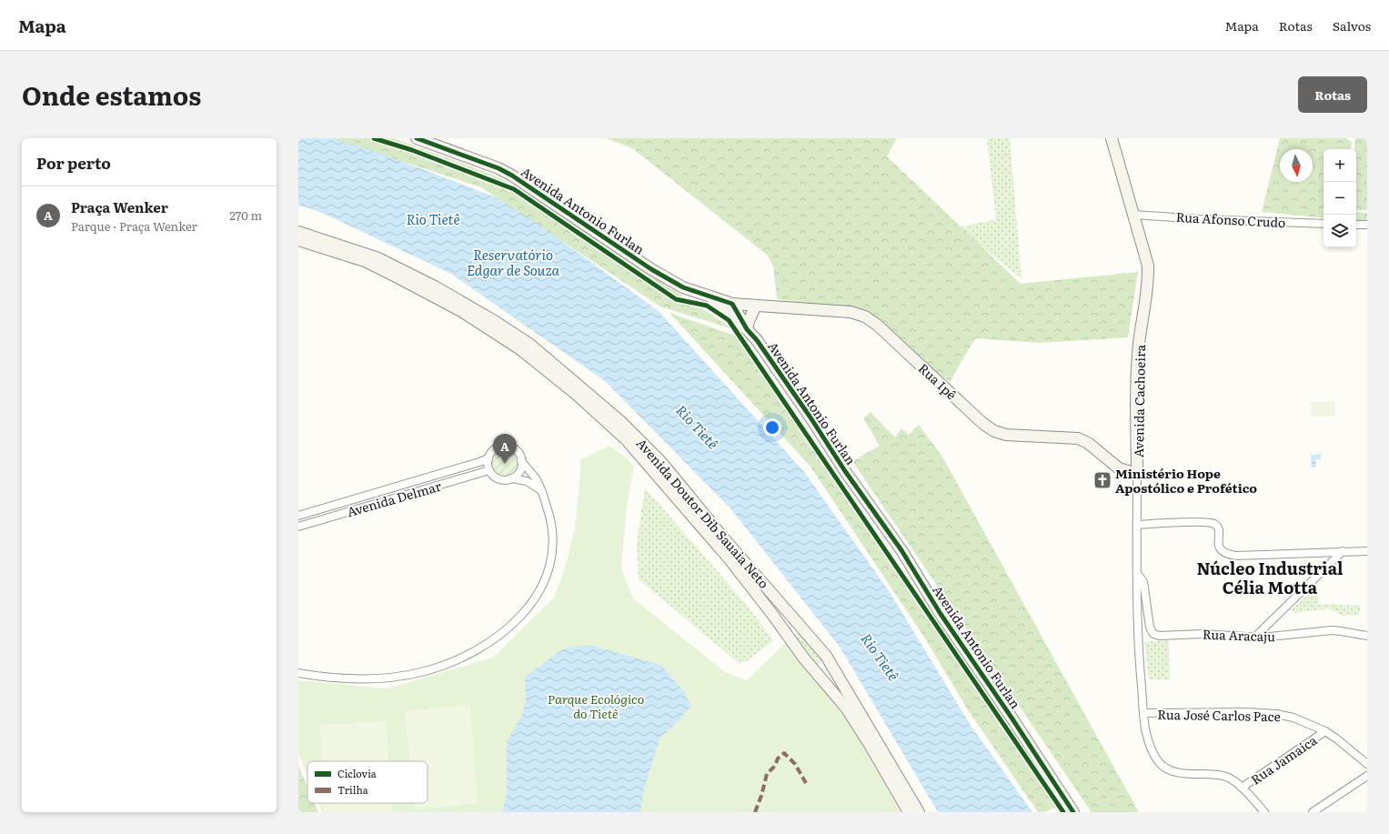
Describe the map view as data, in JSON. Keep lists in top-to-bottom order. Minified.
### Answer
{"streets":{"main road":["Avenida Antonio Furlan","Rua Ipê","Avenida Cachoeira","Avenida Doutor Dib Sauaia Neto"],"street":["Rua Afonso Crudo","Avenida Delmar","Rua Aracaju","Rua José Carlos Pace","Rua Jamaica"]},"crossings":[["Avenida Antonio Furlan","Rua Ipê"],["Rua Afonso Crudo","Avenida Cachoeira"],["Rua Ipê","Avenida Cachoeira"],["Avenida Cachoeira","Rua Aracaju"],["Avenida Cachoeira","Rua José Carlos Pace"],["Avenida Cachoeira","Rua Jamaica"],["Rua José Carlos Pace","Rua Jamaica"]],"districts":["Núcleo Industrial Célia Motta"],"water":["Rio Tietê","Reservatório Edgar de Souza"],"parks":["Parque Ecológico do Tietê"],"places":{"church":["Ministério Hope Apostólico e Profético"]},"legend":["Ciclovia","Trilha"],"north":"bottom","page":{"header":"Mapa","nav":["Mapa","Rotas","Salvos"],"title":"Onde estamos","buttons":"Rotas","heading":"Por perto","map_buttons":["+","−"],"list":[{"mark":"A","name":"Praça Wenker","note":"Parque · Praça Wenker","value":"270 m"}],"pins":"A"}}
